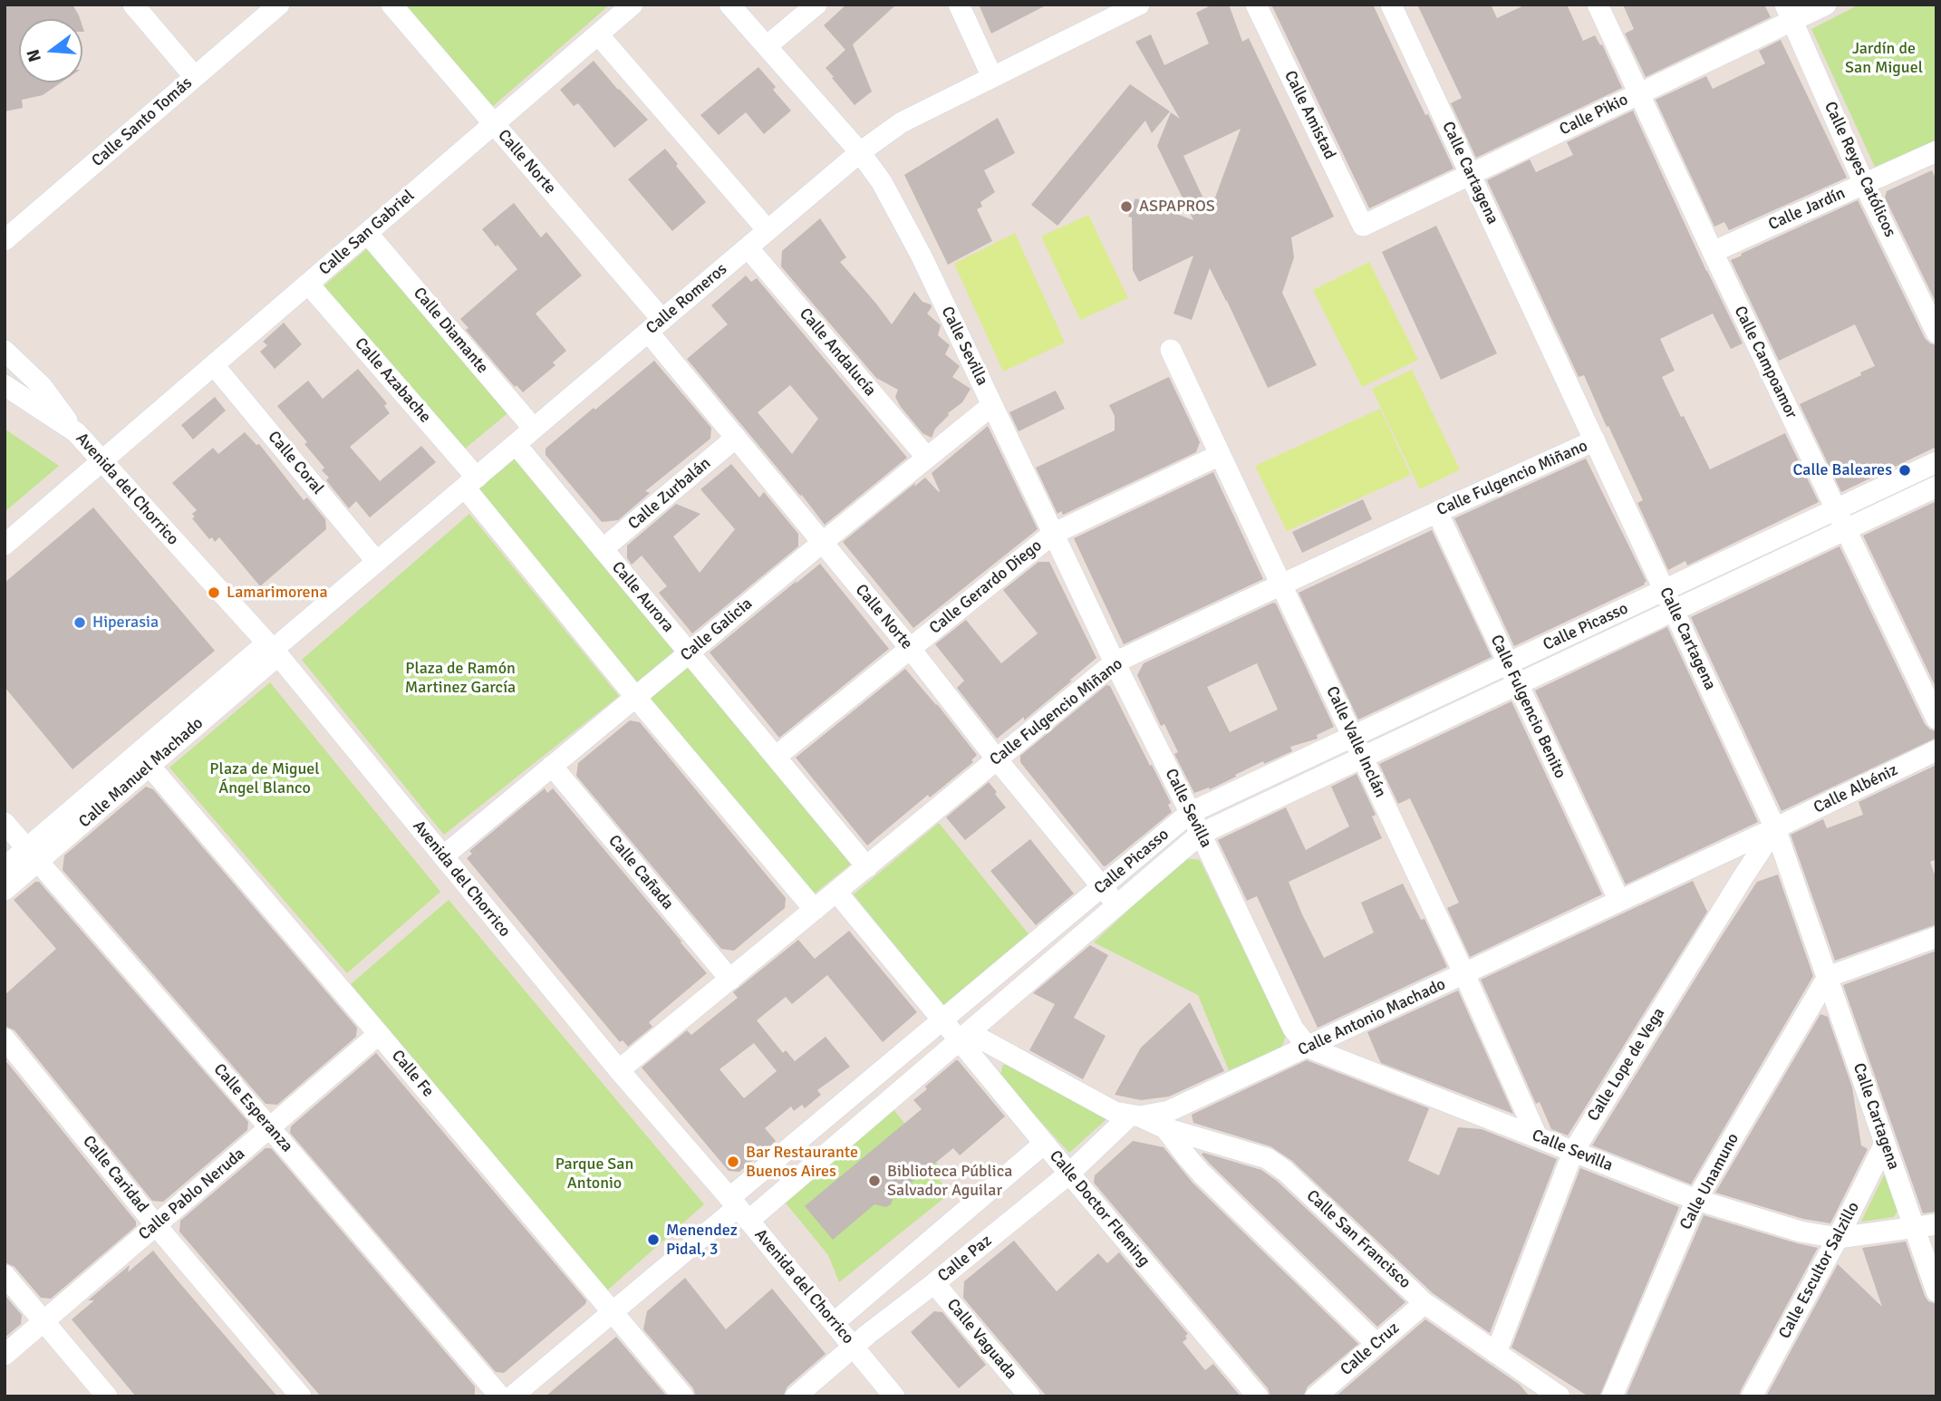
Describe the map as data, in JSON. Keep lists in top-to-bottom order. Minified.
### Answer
{"streets":{"street":["Calle Amistad","Calle Pikio","Calle Santo Tomás","Calle Norte","Calle Reyes Católicos","Calle Cartagena","Calle Jardín","Calle San Gabriel","Calle Romeros","Calle Diamante","Calle Sevilla","Calle Andalucía","Calle Campoamor","Calle Azabache","Calle Coral","Calle Fulgencio Miñano","Avenida del Chorrico","Calle Zurbalán","Calle Gerardo Diego","Calle Aurora","Calle Picasso","Calle Galicia","Calle Fulgencio Benito","Calle Valle Inclán","Calle Manuel Machado","Calle Albéniz","Calle Cañada","Calle Antonio Machado","Calle Lope de Vega","Calle Fe","Calle Esperanza","Calle Caridad","Calle Unamuno","Calle Pablo Neruda","Calle Doctor Fleming","Calle San Francisco","Calle Paz","Calle Escultor Salzillo","Calle Vaguada","Calle Cruz"]},"crossings":[["Calle Amistad","Calle Pikio"],["Calle Pikio","Calle Reyes Católicos"],["Calle Pikio","Calle Cartagena"],["Calle Pikio","Calle Campoamor"],["Calle Norte","Calle San Gabriel"],["Calle Norte","Calle Romeros"],["Calle Norte","Calle Fulgencio Miñano"],["Calle Norte","Calle Zurbalán"],["Calle Norte","Calle Gerardo Diego"],["Calle Norte","Calle Picasso"],["Calle Norte","Calle Galicia"],["Calle Reyes Católicos","Calle Jardín"],["Calle Cartagena","Calle Sevilla"],["Calle Cartagena","Calle Fulgencio Miñano"],["Calle Cartagena","Calle Picasso"],["Calle Cartagena","Calle Albéniz"],["Calle Cartagena","Calle Antonio Machado"],["Calle Cartagena","Calle Lope de Vega"],["Calle Cartagena","Calle Unamuno"],["Calle Cartagena","Calle Escultor Salzillo"],["Calle Jardín","Calle Campoamor"],["Calle San Gabriel","Calle Diamante"],["Calle San Gabriel","Calle Azabache"],["Calle San Gabriel","Calle Coral"],["Calle San Gabriel","Avenida del Chorrico"],["Calle Romeros","Calle Diamante"],["Calle Romeros","Calle Sevilla"],["Calle Romeros","Calle Andalucía"],["Calle Romeros","Calle Azabache"],["Calle Romeros","Calle Coral"],["Calle Romeros","Avenida del Chorrico"],["Calle Romeros","Calle Aurora"],["Calle Romeros","Calle Manuel Machado"],["Calle Sevilla","Calle Fulgencio Miñano"],["Calle Sevilla","Calle Gerardo Diego"],["Calle Sevilla","Calle Picasso"],["Calle Sevilla","Calle Galicia"],["Calle Sevilla","Calle Valle Inclán"],["Calle Sevilla","Calle Antonio Machado"],["Calle Sevilla","Calle Lope de Vega"],["Calle Sevilla","Calle Unamuno"],["Calle Sevilla","Calle Escultor Salzillo"],["Calle Andalucía","Calle Galicia"],["Calle Fulgencio Miñano","Avenida del Chorrico"],["Calle Fulgencio Miñano","Calle Aurora"],["Calle Fulgencio Miñano","Calle Fulgencio Benito"],["Calle Fulgencio Miñano","Calle Valle Inclán"],["Calle Fulgencio Miñano","Calle Cañada"],["Avenida del Chorrico","Calle Picasso"],["Avenida del Chorrico","Calle Galicia"],["Avenida del Chorrico","Calle Manuel Machado"],["Avenida del Chorrico","Calle Paz"],["Calle Zurbalán","Calle Aurora"],["Calle Gerardo Diego","Calle Aurora"],["Calle Gerardo Diego","Calle Valle Inclán"],["Calle Aurora","Calle Galicia"],["Calle Picasso","Calle Fulgencio Benito"],["Calle Picasso","Calle Valle Inclán"],["Calle Picasso","Calle Doctor Fleming"],["Calle Galicia","Calle Cañada"],["Calle Fulgencio Benito","Calle Antonio Machado"],["Calle Valle Inclán","Calle Antonio Machado"],["Calle Manuel Machado","Calle Fe"],["Calle Manuel Machado","Calle Esperanza"],["Calle Albéniz","Calle Antonio Machado"],["Calle Albéniz","Calle Lope de Vega"],["Calle Antonio Machado","Calle Lope de Vega"],["Calle Antonio Machado","Calle San Francisco"],["Calle Antonio Machado","Calle Paz"],["Calle Lope de Vega","Calle San Francisco"],["Calle Fe","Calle Pablo Neruda"],["Calle Esperanza","Calle Pablo Neruda"],["Calle Caridad","Calle Pablo Neruda"],["Calle Doctor Fleming","Calle Paz"],["Calle San Francisco","Calle Paz"],["Calle San Francisco","Calle Cruz"],["Calle Paz","Calle Vaguada"]],"parks":["Jardín de San Miguel","Plaza de Ramón Martinez García","Plaza de Miguel Ángel Blanco","Parque San Antonio"],"places":["ASPAPROS","Calle Baleares","Lamarimorena","Hiperasia","Bar Restaurante Buenos Aires","Biblioteca Pública Salvador Aguilar","Menendez Pidal, 3"],"north":"left"}
